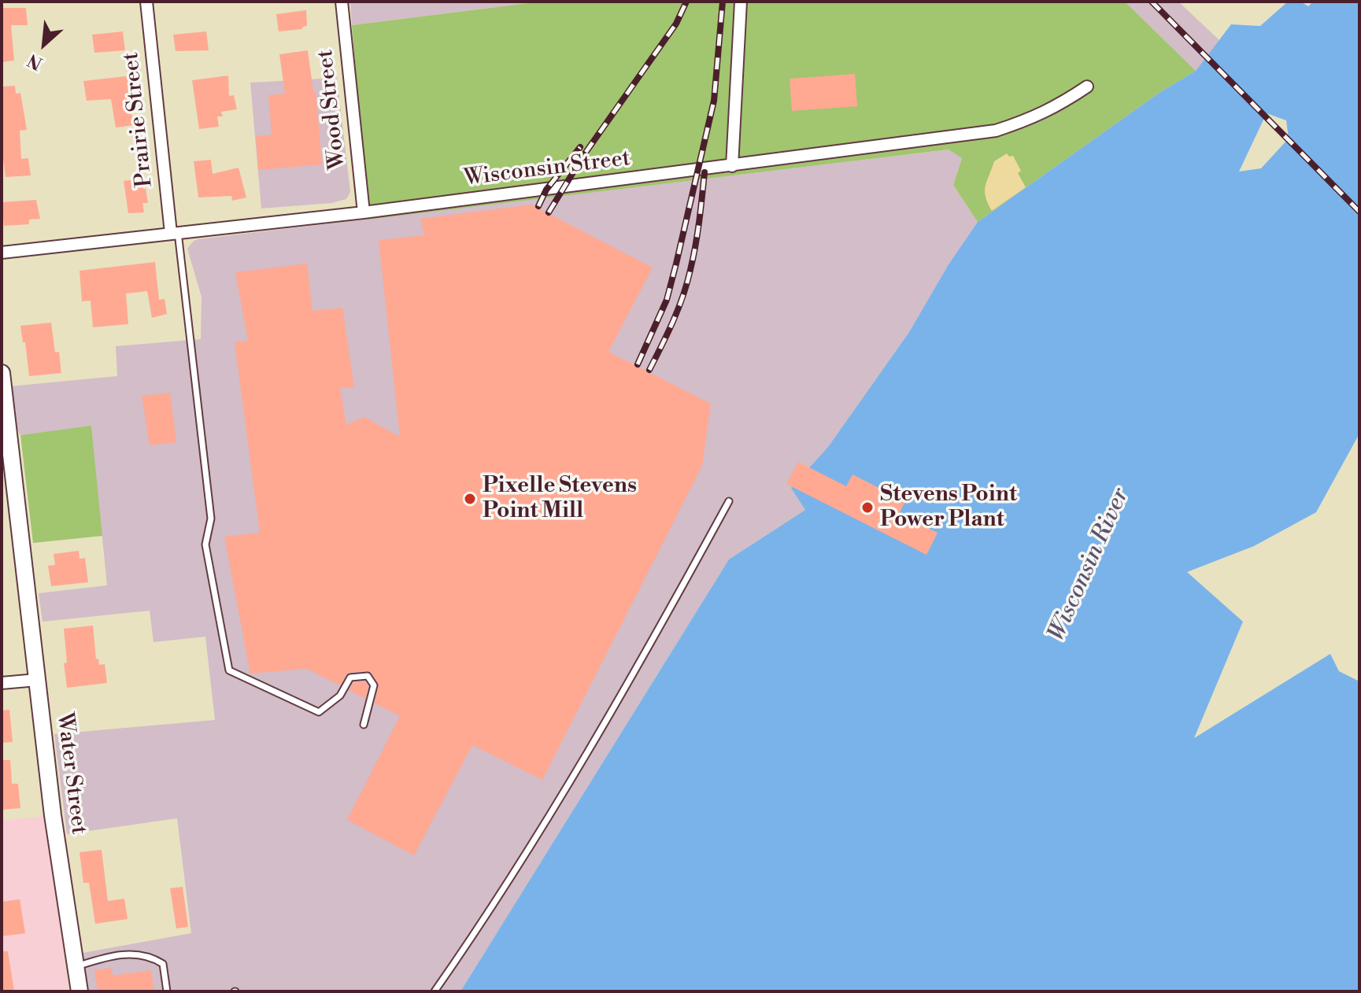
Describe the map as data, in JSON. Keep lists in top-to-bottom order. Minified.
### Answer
{"streets":{"street":["Wood Street","Prairie Street","Wisconsin Street","Water Street"]},"crossings":[["Wood Street","Wisconsin Street"],["Prairie Street","Wisconsin Street"]],"water":["Wisconsin River"],"places":["Pixelle Stevens Point Mill","Stevens Point Power Plant"],"north":"bottom left"}
